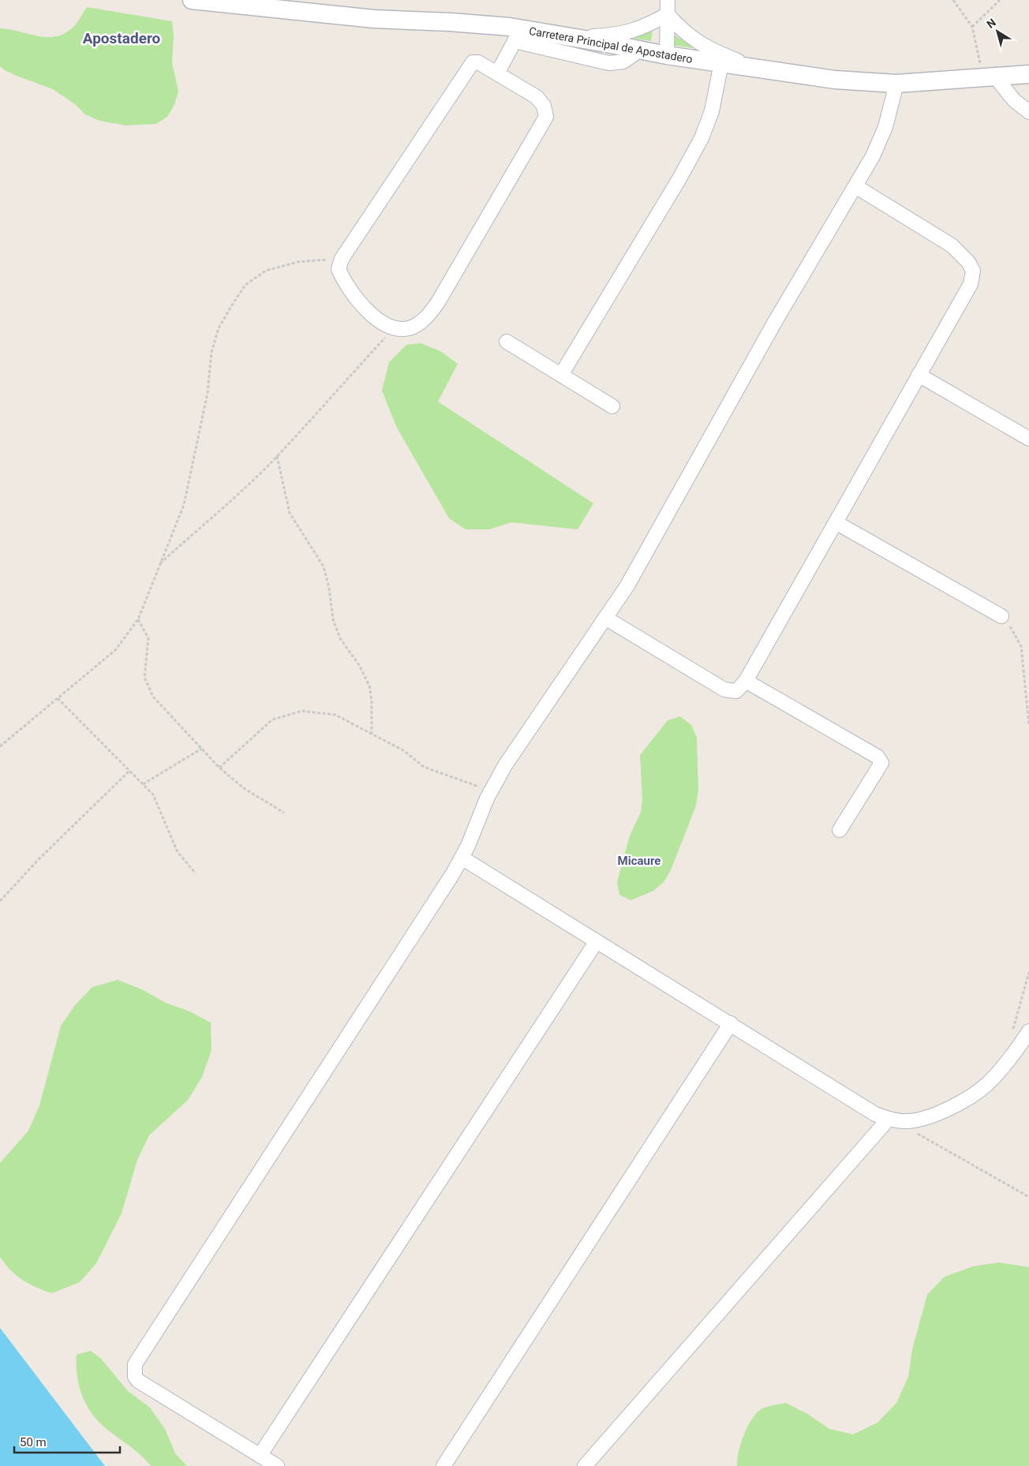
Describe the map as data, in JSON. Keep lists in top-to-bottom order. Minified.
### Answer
{"streets":{"street":["Carretera Principal de Apostadero"]},"districts":["Apostadero","Micaure"],"scale_bar":"50 m","north":"top left"}
